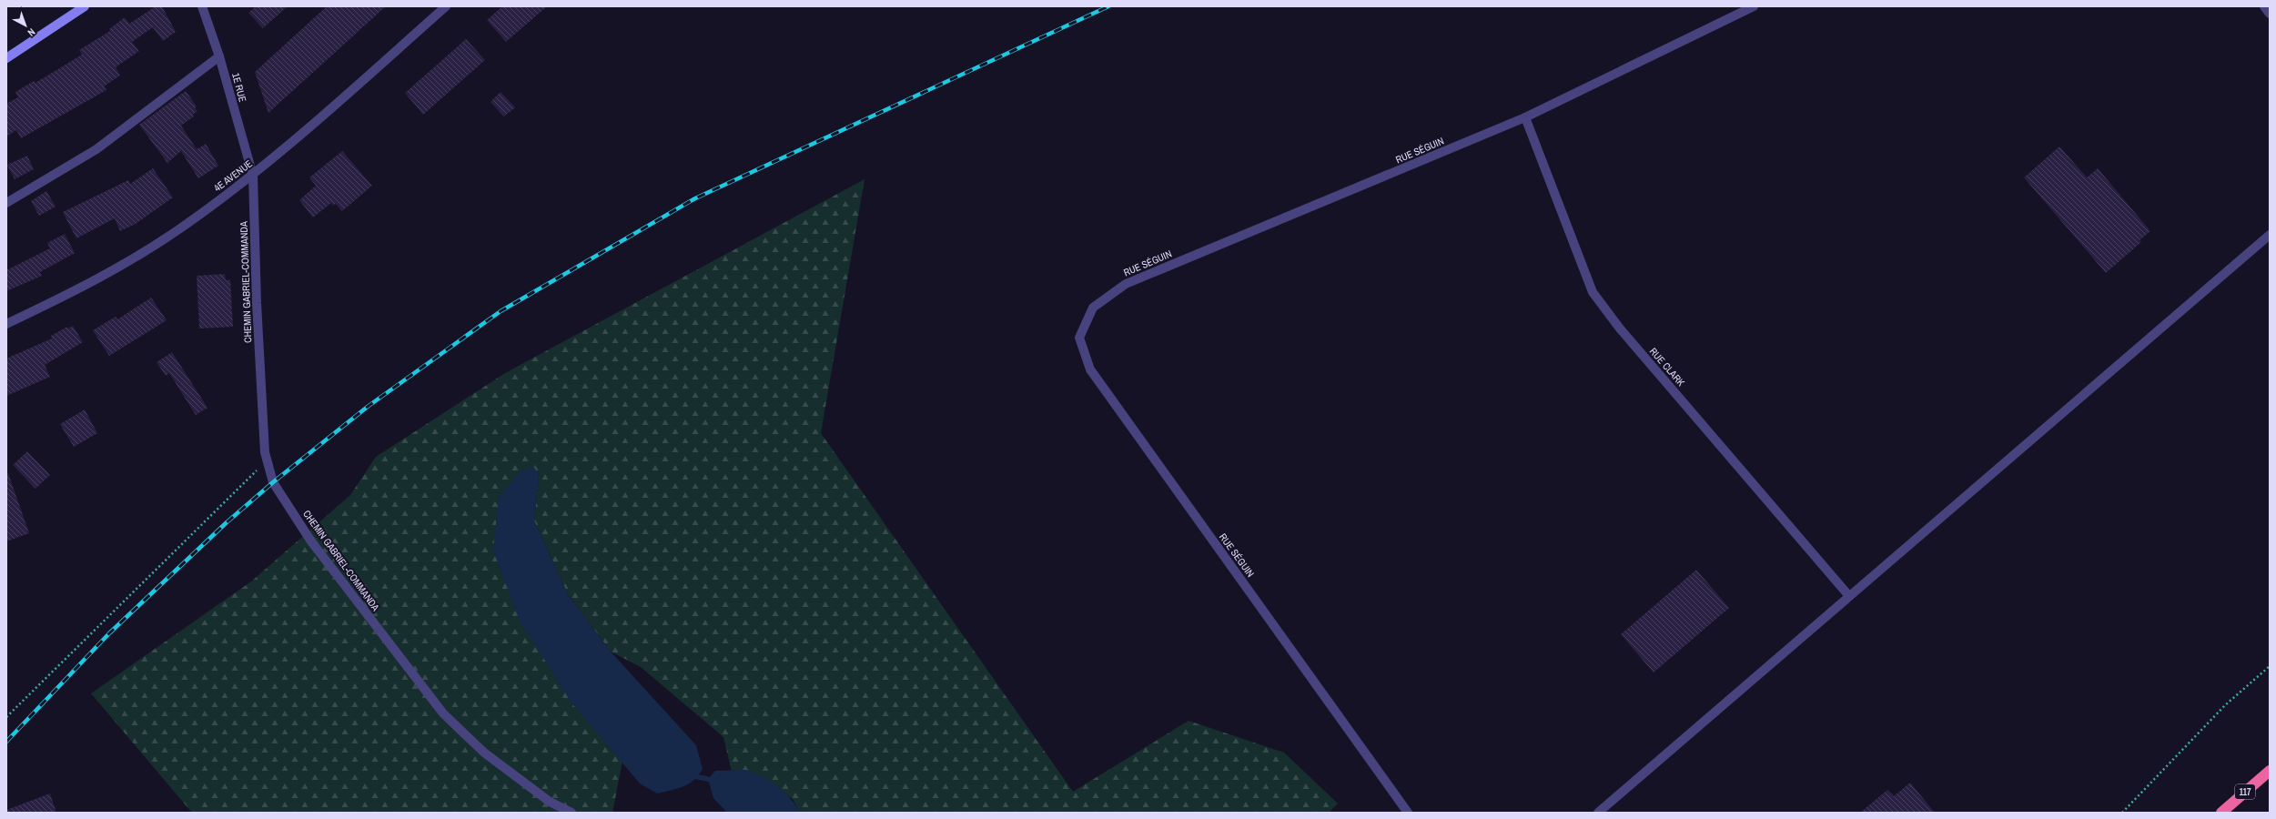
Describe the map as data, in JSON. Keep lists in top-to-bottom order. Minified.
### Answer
{"streets":{"highway":["117"],"street":["1E RUE","RUE SÉGUIN","4E AVENUE","CHEMIN GABRIEL-COMMANDA","RUE CLARK"]},"crossings":[["1E RUE","4E AVENUE"],["1E RUE","CHEMIN GABRIEL-COMMANDA"],["RUE SÉGUIN","RUE CLARK"],["4E AVENUE","CHEMIN GABRIEL-COMMANDA"]],"north":"bottom right"}
